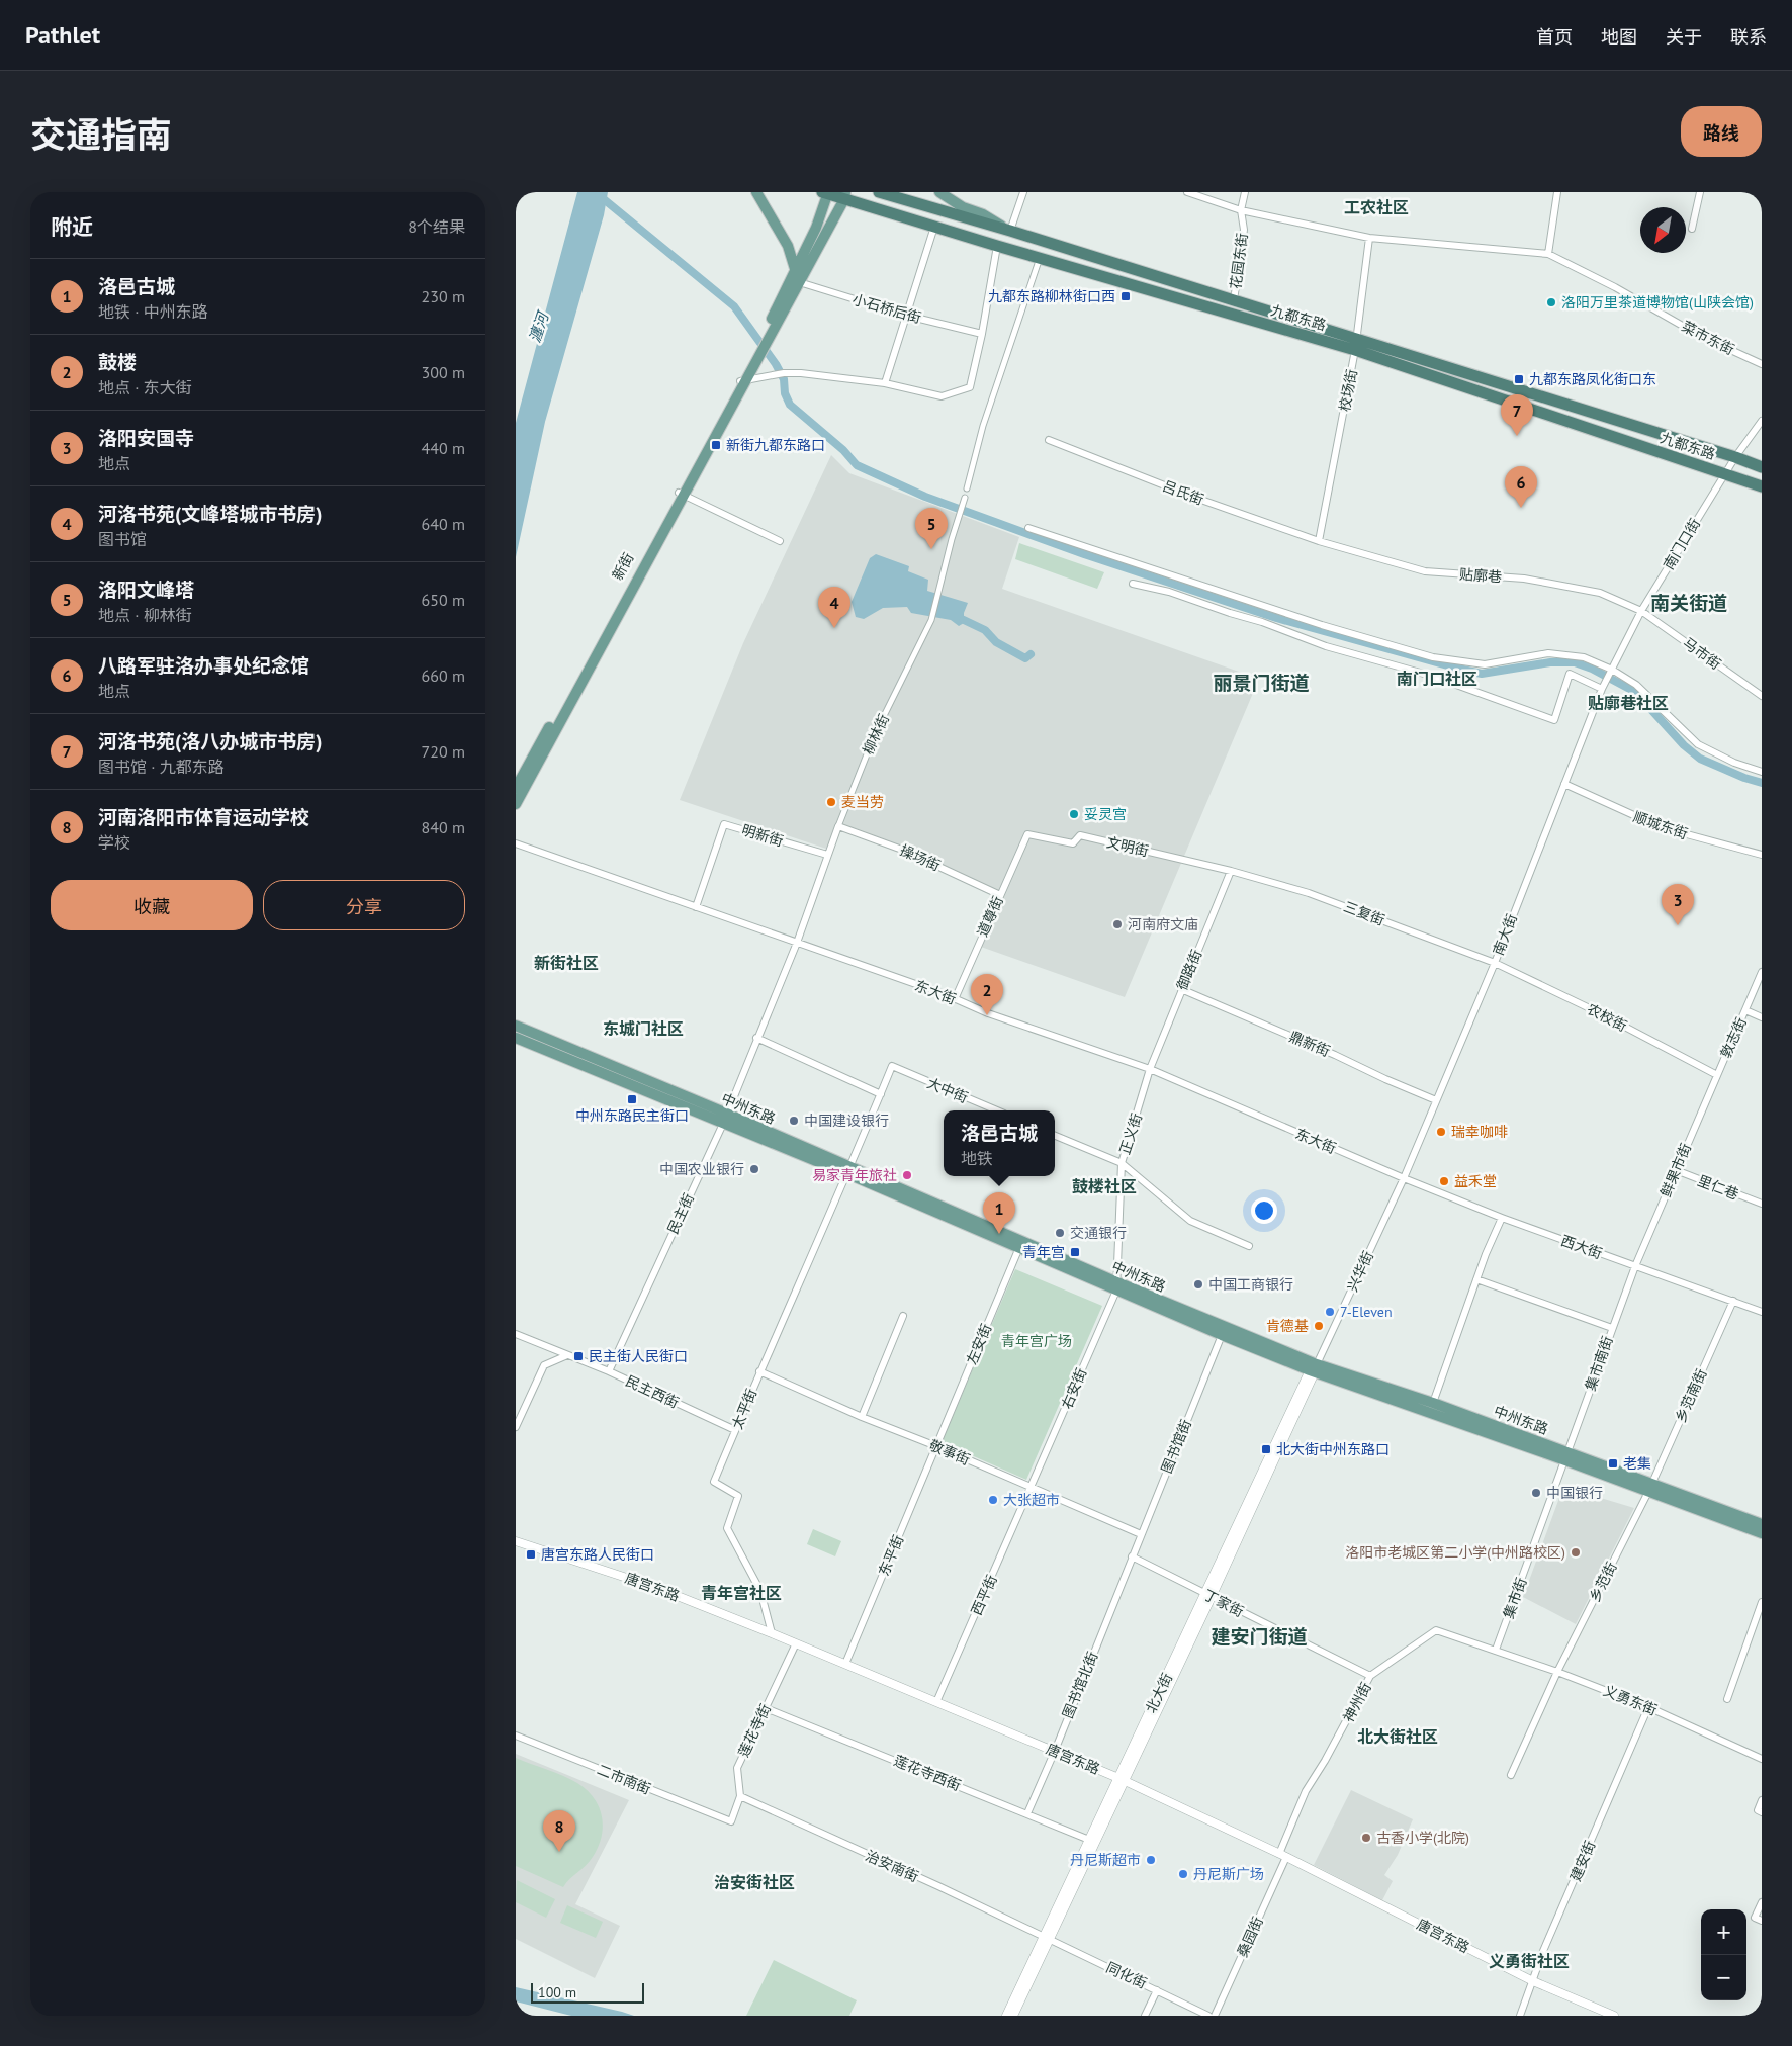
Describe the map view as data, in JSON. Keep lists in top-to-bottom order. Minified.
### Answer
{"streets":{"highway":["九都东路"],"main road":["新街","中州东路"],"street":["花园东街","小石桥后街","菜市东街","校场街","吕氏街","南门口街","贴廓巷","马市街","柳林街","顺城东街","明新街","文明街","操场街","三复街","道尊街","南大街","御路街","东大街","农校街","敦志街","鼎新街","大中街","正义街","鲜果市街","里仁巷","民主街","西大街","兴华街","左安街","集市南街","右安街","民主西街","乡范南街","太平街","图书馆街","敬事街","东平街","乡范街","唐宫东路","西平街","集市街","丁家街","图书馆北街","北大街","义勇东街","神州街","莲花寺街","莲花寺西街","二市南街","建安街","治安南街","桑园街","同化街"]},"crossings":[["花园东街","九都东路"],["小石桥后街","新街"],["九都东路","校场街"],["九都东路","南门口街"],["校场街","吕氏街"],["校场街","贴廓巷"],["吕氏街","贴廓巷"],["南门口街","贴廓巷"],["南门口街","马市街"],["南门口街","南大街"],["贴廓巷","马市街"],["柳林街","明新街"],["柳林街","操场街"],["柳林街","东大街"],["柳林街","民主街"],["顺城东街","南大街"],["明新街","东大街"],["文明街","三复街"],["文明街","道尊街"],["文明街","御路街"],["操场街","道尊街"],["三复街","南大街"],["三复街","御路街"],["三复街","农校街"],["道尊街","东大街"],["南大街","东大街"],["南大街","农校街"],["南大街","鼎新街"],["南大街","西大街"],["南大街","兴华街"],["御路街","东大街"],["御路街","鼎新街"],["御路街","正义街"],["东大街","正义街"],["东大街","民主街"],["东大街","西大街"],["东大街","兴华街"],["农校街","敦志街"],["农校街","鲜果市街"],["敦志街","鲜果市街"],["大中街","太平街"],["中州东路","正义街"],["中州东路","民主街"],["中州东路","兴华街"],["中州东路","左安街"],["中州东路","集市南街"],["中州东路","右安街"],["中州东路","乡范南街"],["中州东路","太平街"],["中州东路","图书馆街"],["中州东路","乡范街"],["中州东路","集市街"],["中州东路","北大街"],["正义街","右安街"],["鲜果市街","里仁巷"],["鲜果市街","西大街"],["鲜果市街","集市南街"],["民主街","民主西街"],["西大街","兴华街"],["西大街","集市南街"],["西大街","乡范南街"],["兴华街","北大街"],["左安街","敬事街"],["左安街","东平街"],["集市南街","集市街"],["右安街","敬事街"],["右安街","西平街"],["民主西街","太平街"],["乡范南街","乡范街"],["太平街","敬事街"],["太平街","唐宫东路"],["图书馆街","敬事街"],["图书馆街","丁家街"],["图书馆街","图书馆北街"],["敬事街","东平街"],["敬事街","西平街"],["东平街","唐宫东路"],["乡范街","义勇东街"],["唐宫东路","西平街"],["唐宫东路","图书馆北街"],["唐宫东路","北大街"],["唐宫东路","神州街"],["唐宫东路","莲花寺街"],["唐宫东路","建安街"],["唐宫东路","桑园街"],["集市街","义勇东街"],["集市街","神州街"],["丁家街","图书馆北街"],["丁家街","北大街"],["丁家街","神州街"],["图书馆北街","莲花寺西街"],["北大街","莲花寺西街"],["北大街","治安南街"],["北大街","同化街"],["义勇东街","神州街"],["义勇东街","建安街"],["神州街","桑园街"],["莲花寺街","莲花寺西街"],["莲花寺街","二市南街"],["莲花寺街","治安南街"],["治安南街","同化街"]],"districts":["工农社区","南关街道","南门口社区","丽景门街道","贴廓巷社区","新街社区","东城门社区","鼓楼社区","青年宫社区","建安门街道","北大街社区","治安街社区","义勇街社区"],"water":["瀍河"],"parks":["青年宫广场"],"places":{"transit":["九都东路柳林街口西","九都东路凤化街口东","新街九都东路口","中州东路民主街口","青年宫","民主街人民街口","北大街中州东路口","老集","唐宫东路人民街口"],"other":["洛阳万里茶道博物馆(山陕会馆)","麦当劳","妥灵宫","河南府文庙","中国建设银行","瑞幸咖啡","中国农业银行","易家青年旅社","益禾堂","交通银行","中国工商银行","7-Eleven","肯德基","中国银行","大张超市","洛阳市老城区第二小学(中州路校区)","古香小学(北院)","丹尼斯超市","丹尼斯广场"]},"scale_bar":"100 m","north":"bottom left","page":{"header":"Pathlet","nav":["首页","地图","关于","联系"],"title":"交通指南","buttons":["路线",["收藏","分享"]],"heading":["附近","8个结果"],"list":[{"mark":"1","name":"洛邑古城","note":"地铁 · 中州东路","value":"230 m"},{"mark":"2","name":"鼓楼","note":"地点 · 东大街","value":"300 m"},{"mark":"3","name":"洛阳安国寺","note":"地点","value":"440 m"},{"mark":"4","name":"河洛书苑(文峰塔城市书房)","note":"图书馆","value":"640 m"},{"mark":"5","name":"洛阳文峰塔","note":"地点 · 柳林街","value":"650 m"},{"mark":"6","name":"八路军驻洛办事处纪念馆","note":"地点","value":"660 m"},{"mark":"7","name":"河洛书苑(洛八办城市书房)","note":"图书馆 · 九都东路","value":"720 m"},{"mark":"8","name":"河南洛阳市体育运动学校","note":"学校","value":"840 m"}],"pins":["7","6","5","4","3","2","1","8"],"popup":["洛邑古城","地铁"],"map_buttons":["+","−"],"scale":"100 m"}}
